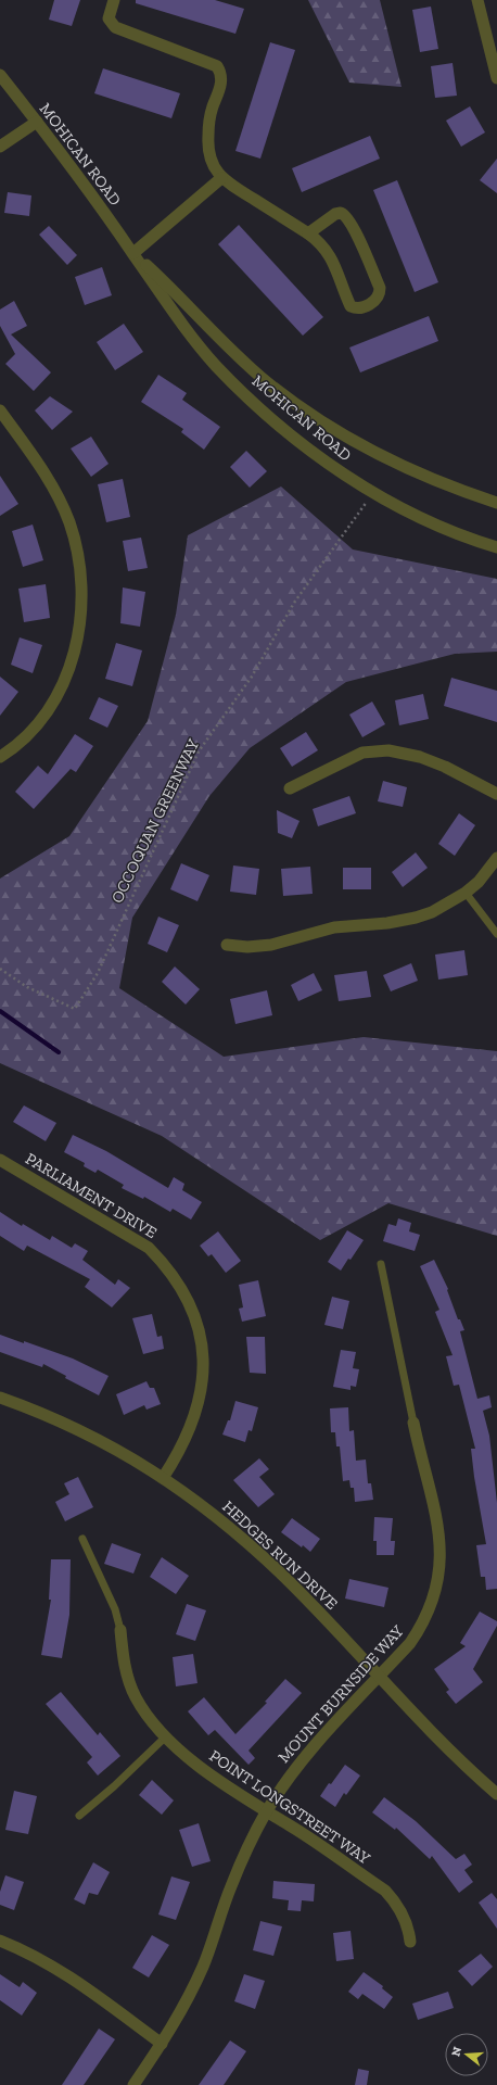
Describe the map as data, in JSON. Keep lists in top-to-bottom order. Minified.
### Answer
{"streets":{"street":["MOHICAN ROAD","PARLIAMENT DRIVE","HEDGES RUN DRIVE","MOUNT BURNSIDE WAY","POINT LONGSTREET WAY"],"path":["OCCOQUAN GREENWAY"]},"crossings":[["MOHICAN ROAD","OCCOQUAN GREENWAY"],["PARLIAMENT DRIVE","HEDGES RUN DRIVE"],["HEDGES RUN DRIVE","MOUNT BURNSIDE WAY"],["MOUNT BURNSIDE WAY","POINT LONGSTREET WAY"]],"north":"left"}
